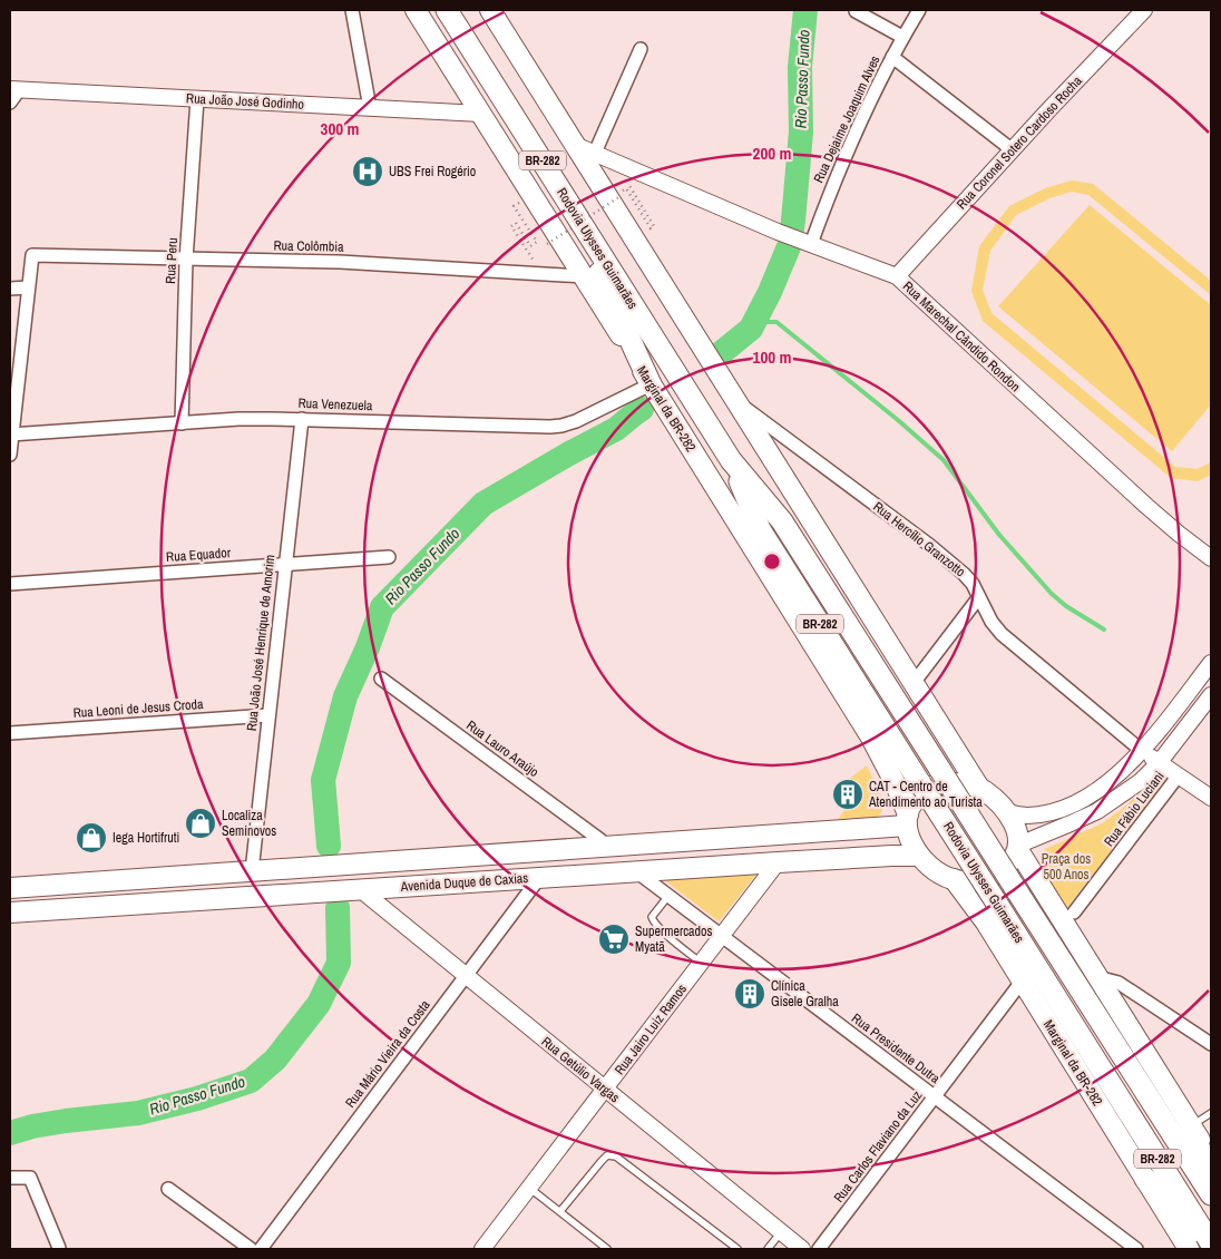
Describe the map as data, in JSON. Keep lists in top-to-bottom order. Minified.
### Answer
{"streets":{"highway":["BR-282","Rodovia Ulysses Guimarães"],"main road":["Marginal da BR-282","Avenida Duque de Caxias"],"street":["Rua João José Godinho","Rua Dejaime Joaquim Alves","Rua Coronel Sotero Cardoso Rocha","Rua Colômbia","Rua Peru","Rua Marechal Cândido Rondon","Rua Venezuela","Rua Hercílio Granzotto","Rua Equador","Rua João José Henrique de Amorim","Rua Leoni de Jesus Croda","Rua Lauro Araújo","Rua Fábio Luciani","Rua Jairo Luiz Ramos","Rua Presidente Dutra","Rua Mário Vieira da Costa","Rua Getúlio Vargas","Rua Carlos Flaviano da Luz"]},"crossings":[["Rua João José Godinho","Rua Peru"],["Rua João José Godinho","Marginal da BR-282"],["Rua Dejaime Joaquim Alves","Rua Marechal Cândido Rondon"],["Rua Coronel Sotero Cardoso Rocha","Rua Marechal Cândido Rondon"],["Rua Colômbia","Rua Peru"],["Rua Colômbia","Marginal da BR-282"],["Rua Peru","Rua Venezuela"],["Rua Venezuela","Marginal da BR-282"],["Rua Venezuela","Rua João José Henrique de Amorim"],["Marginal da BR-282","Avenida Duque de Caxias"],["Marginal da BR-282","Rua Carlos Flaviano da Luz"],["Rua Hercílio Granzotto","Rua Fábio Luciani"],["Rua Equador","Rua João José Henrique de Amorim"],["Rua João José Henrique de Amorim","Rua Leoni de Jesus Croda"],["Rua João José Henrique de Amorim","Avenida Duque de Caxias"],["Rua Lauro Araújo","Avenida Duque de Caxias"],["Avenida Duque de Caxias","Rua Jairo Luiz Ramos"],["Avenida Duque de Caxias","Rua Presidente Dutra"],["Avenida Duque de Caxias","Rua Mário Vieira da Costa"],["Avenida Duque de Caxias","Rua Getúlio Vargas"],["Rua Jairo Luiz Ramos","Rua Presidente Dutra"],["Rua Jairo Luiz Ramos","Rua Getúlio Vargas"],["Rua Presidente Dutra","Rua Carlos Flaviano da Luz"],["Rua Mário Vieira da Costa","Rua Getúlio Vargas"]],"water":["Rio Passo Fundo"],"parks":["Praça dos 500 Anos"],"places":{"hospital":["UBS Frei Rogério"],"building":["CAT - Centro de Atendimento ao Turista","Clínica Gisele Gralha"],"shop":["Localiza Seminovos","Iega Hortifruti"],"supermarket":["Supermercados Myatã"]},"rings":["300 m","200 m","100 m"]}
